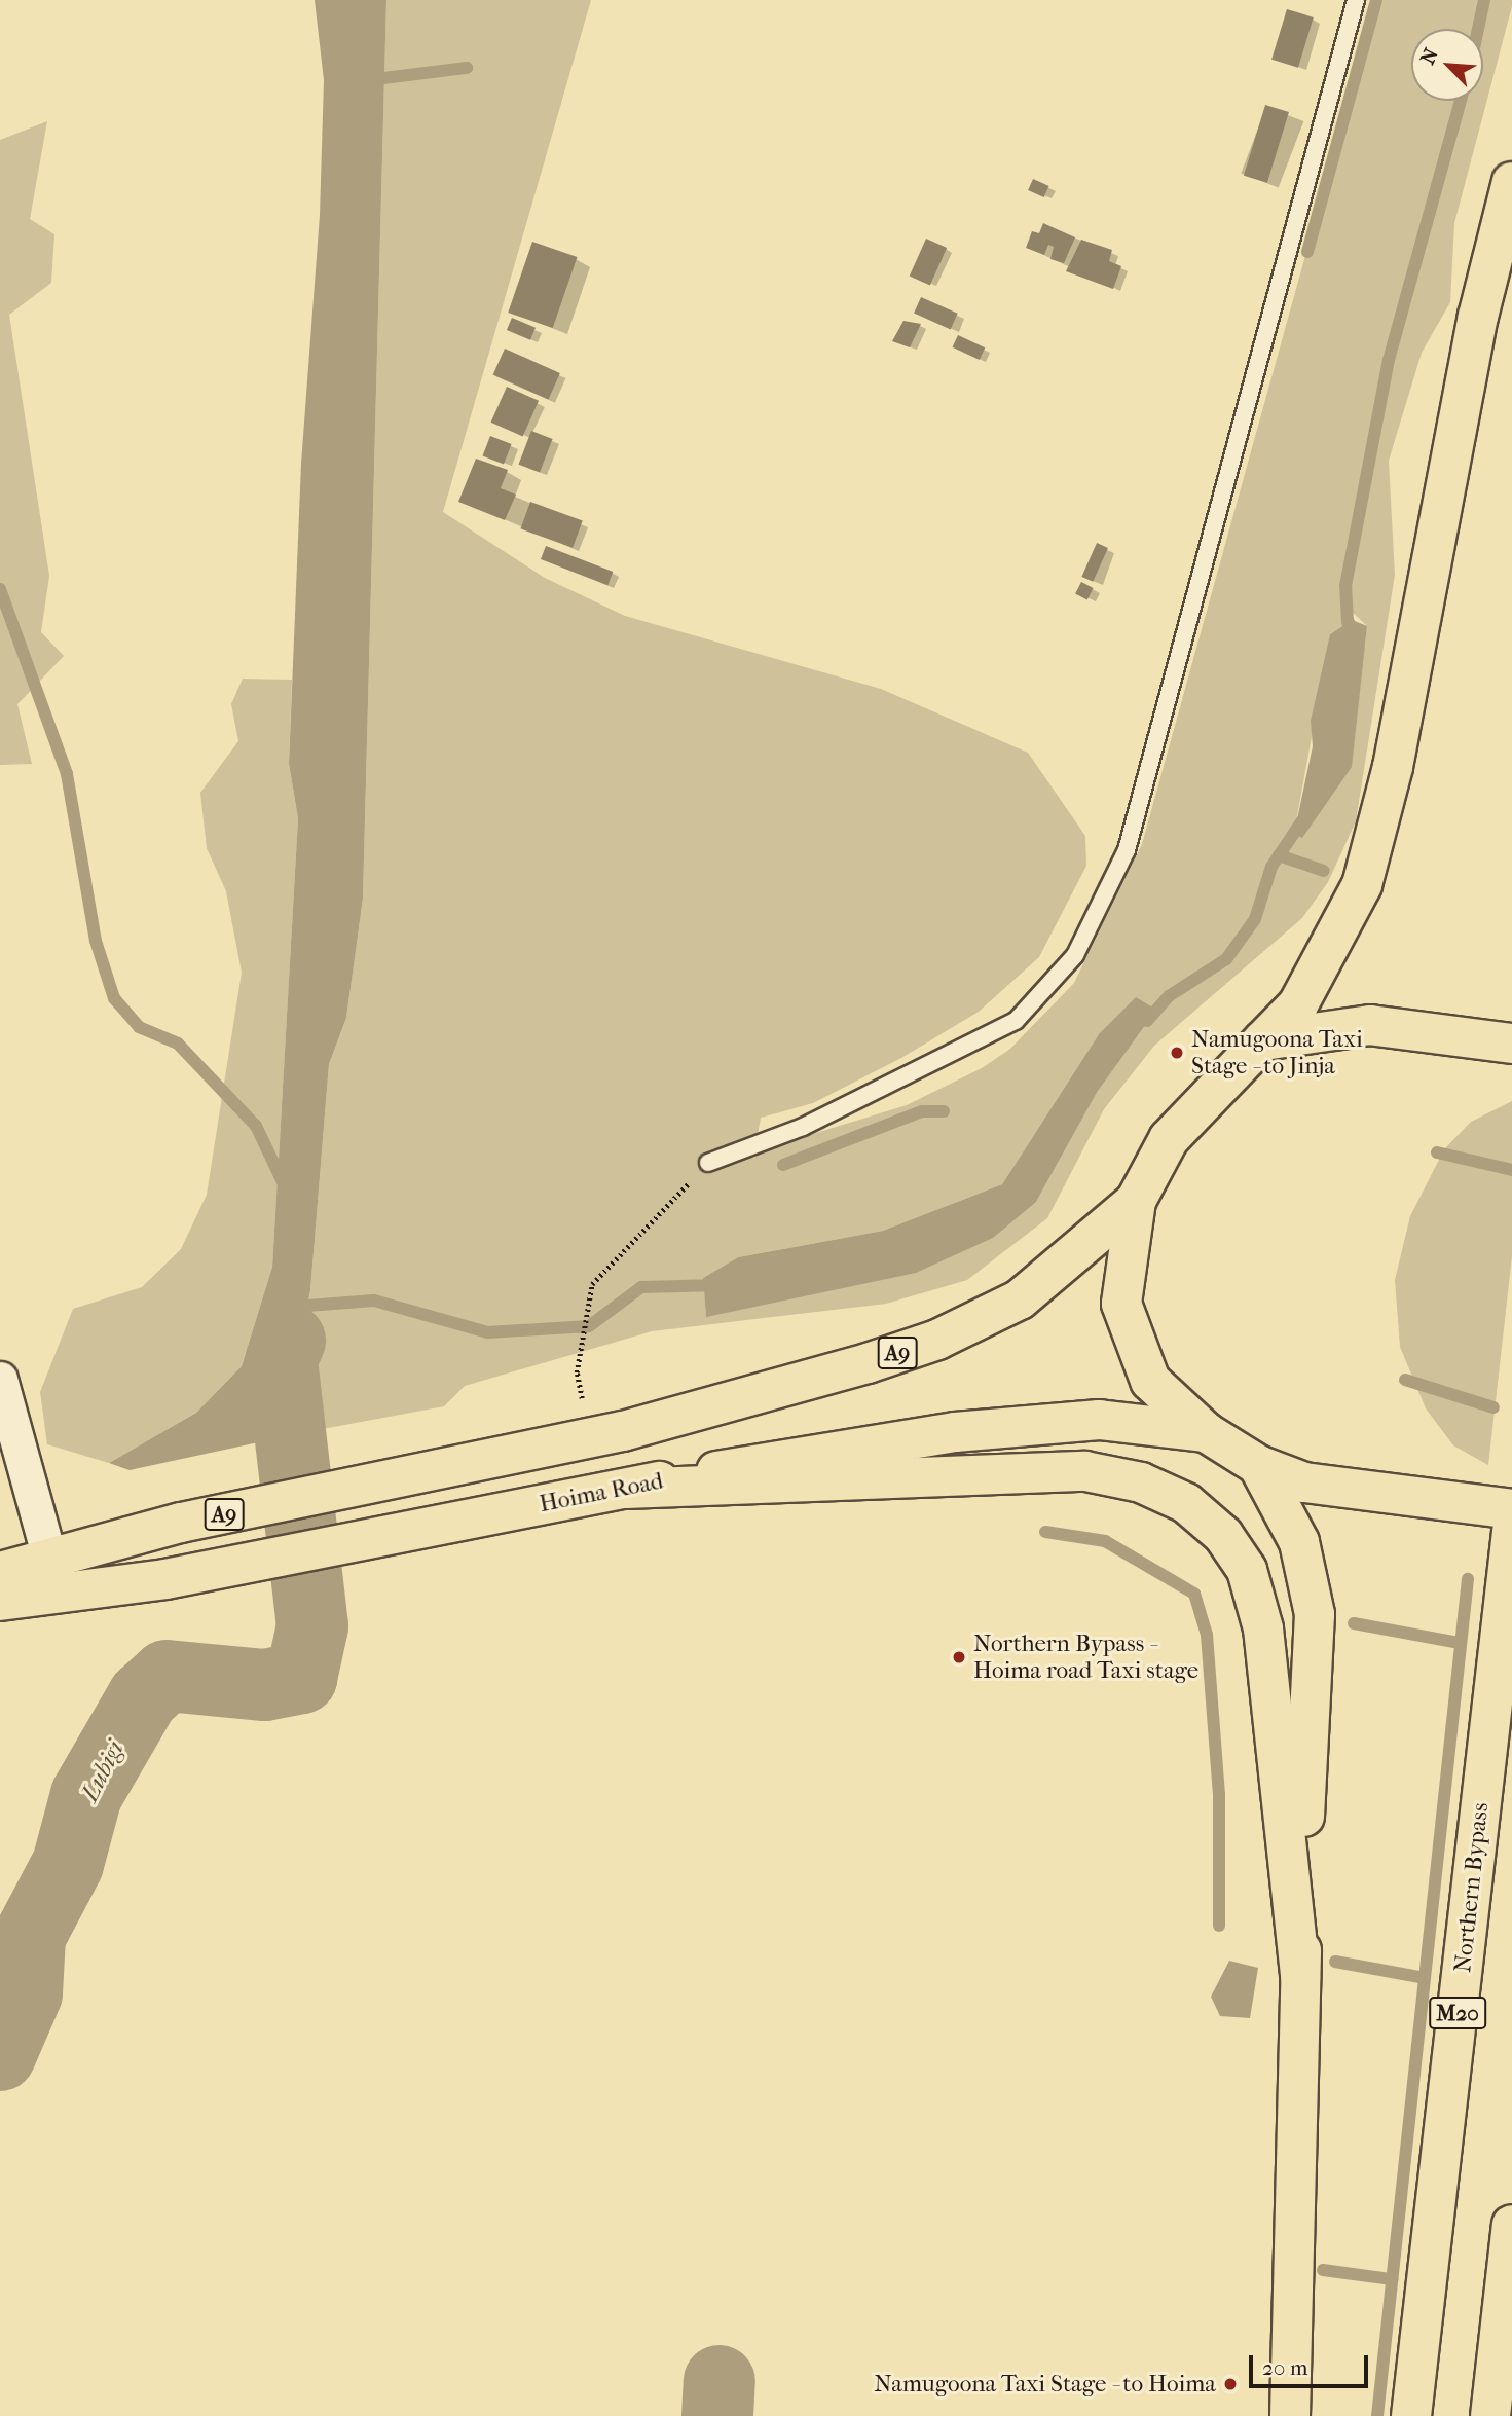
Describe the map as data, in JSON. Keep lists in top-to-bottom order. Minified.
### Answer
{"streets":{"main road":["A9","Hoima Road","Northern Bypass","M20"]},"water":["Lubigi"],"places":["Namugoona Taxi Stage - to Jinja","Northern Bypass - Hoima road Taxi stage","Namugoona Taxi Stage - to Hoima"],"scale_bar":"20 m","north":"top left"}
